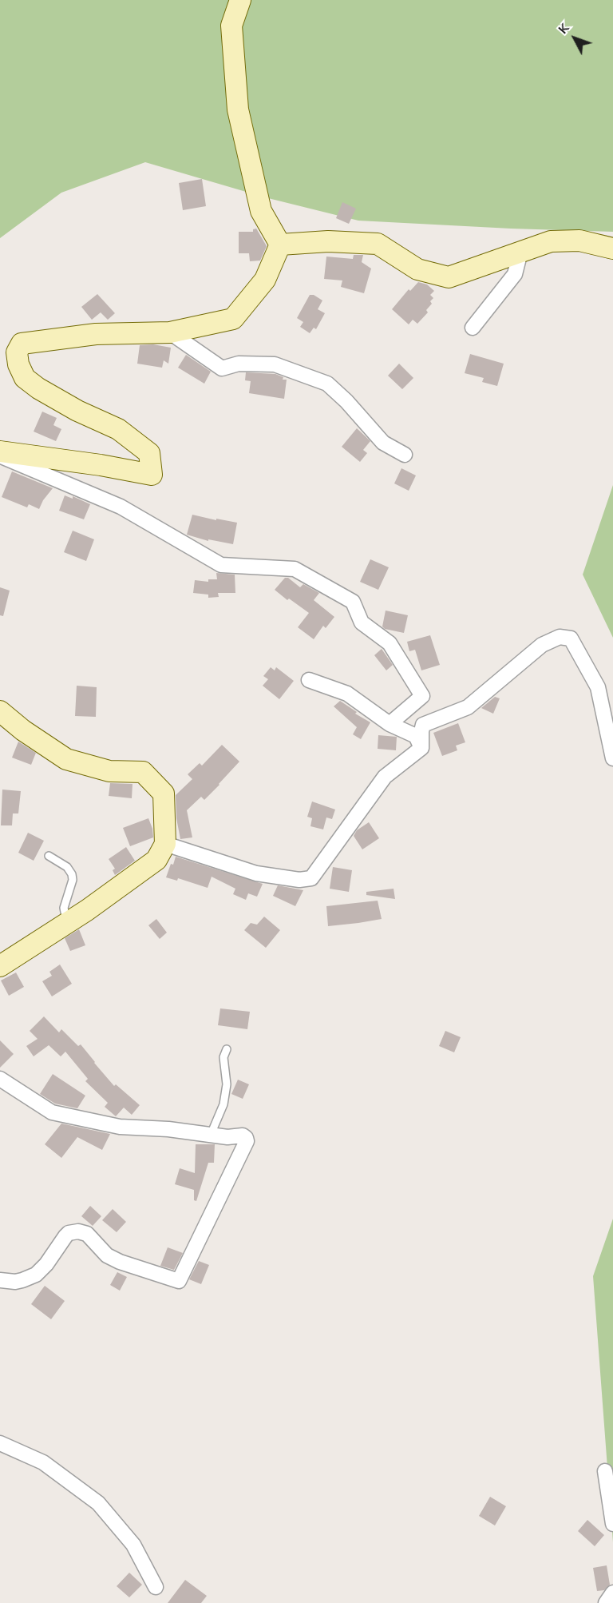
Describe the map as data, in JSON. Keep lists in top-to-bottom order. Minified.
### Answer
{"north":"top left"}
